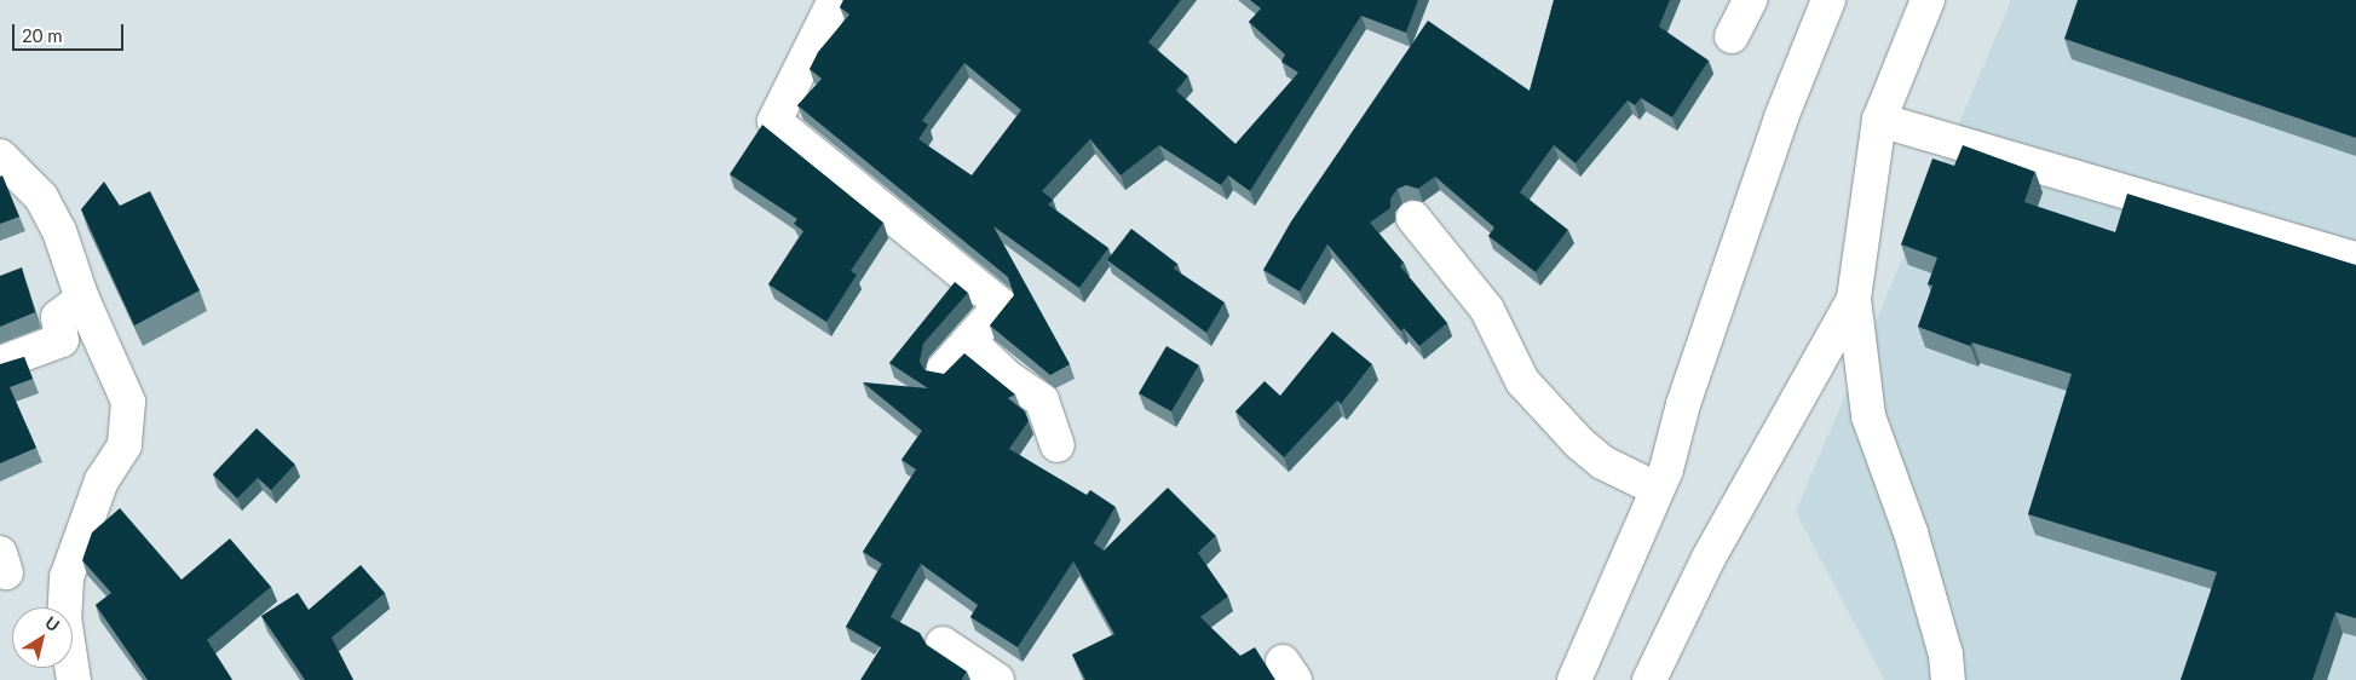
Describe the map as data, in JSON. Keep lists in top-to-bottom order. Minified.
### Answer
{"scale_bar":"20 m","north":"top right"}
